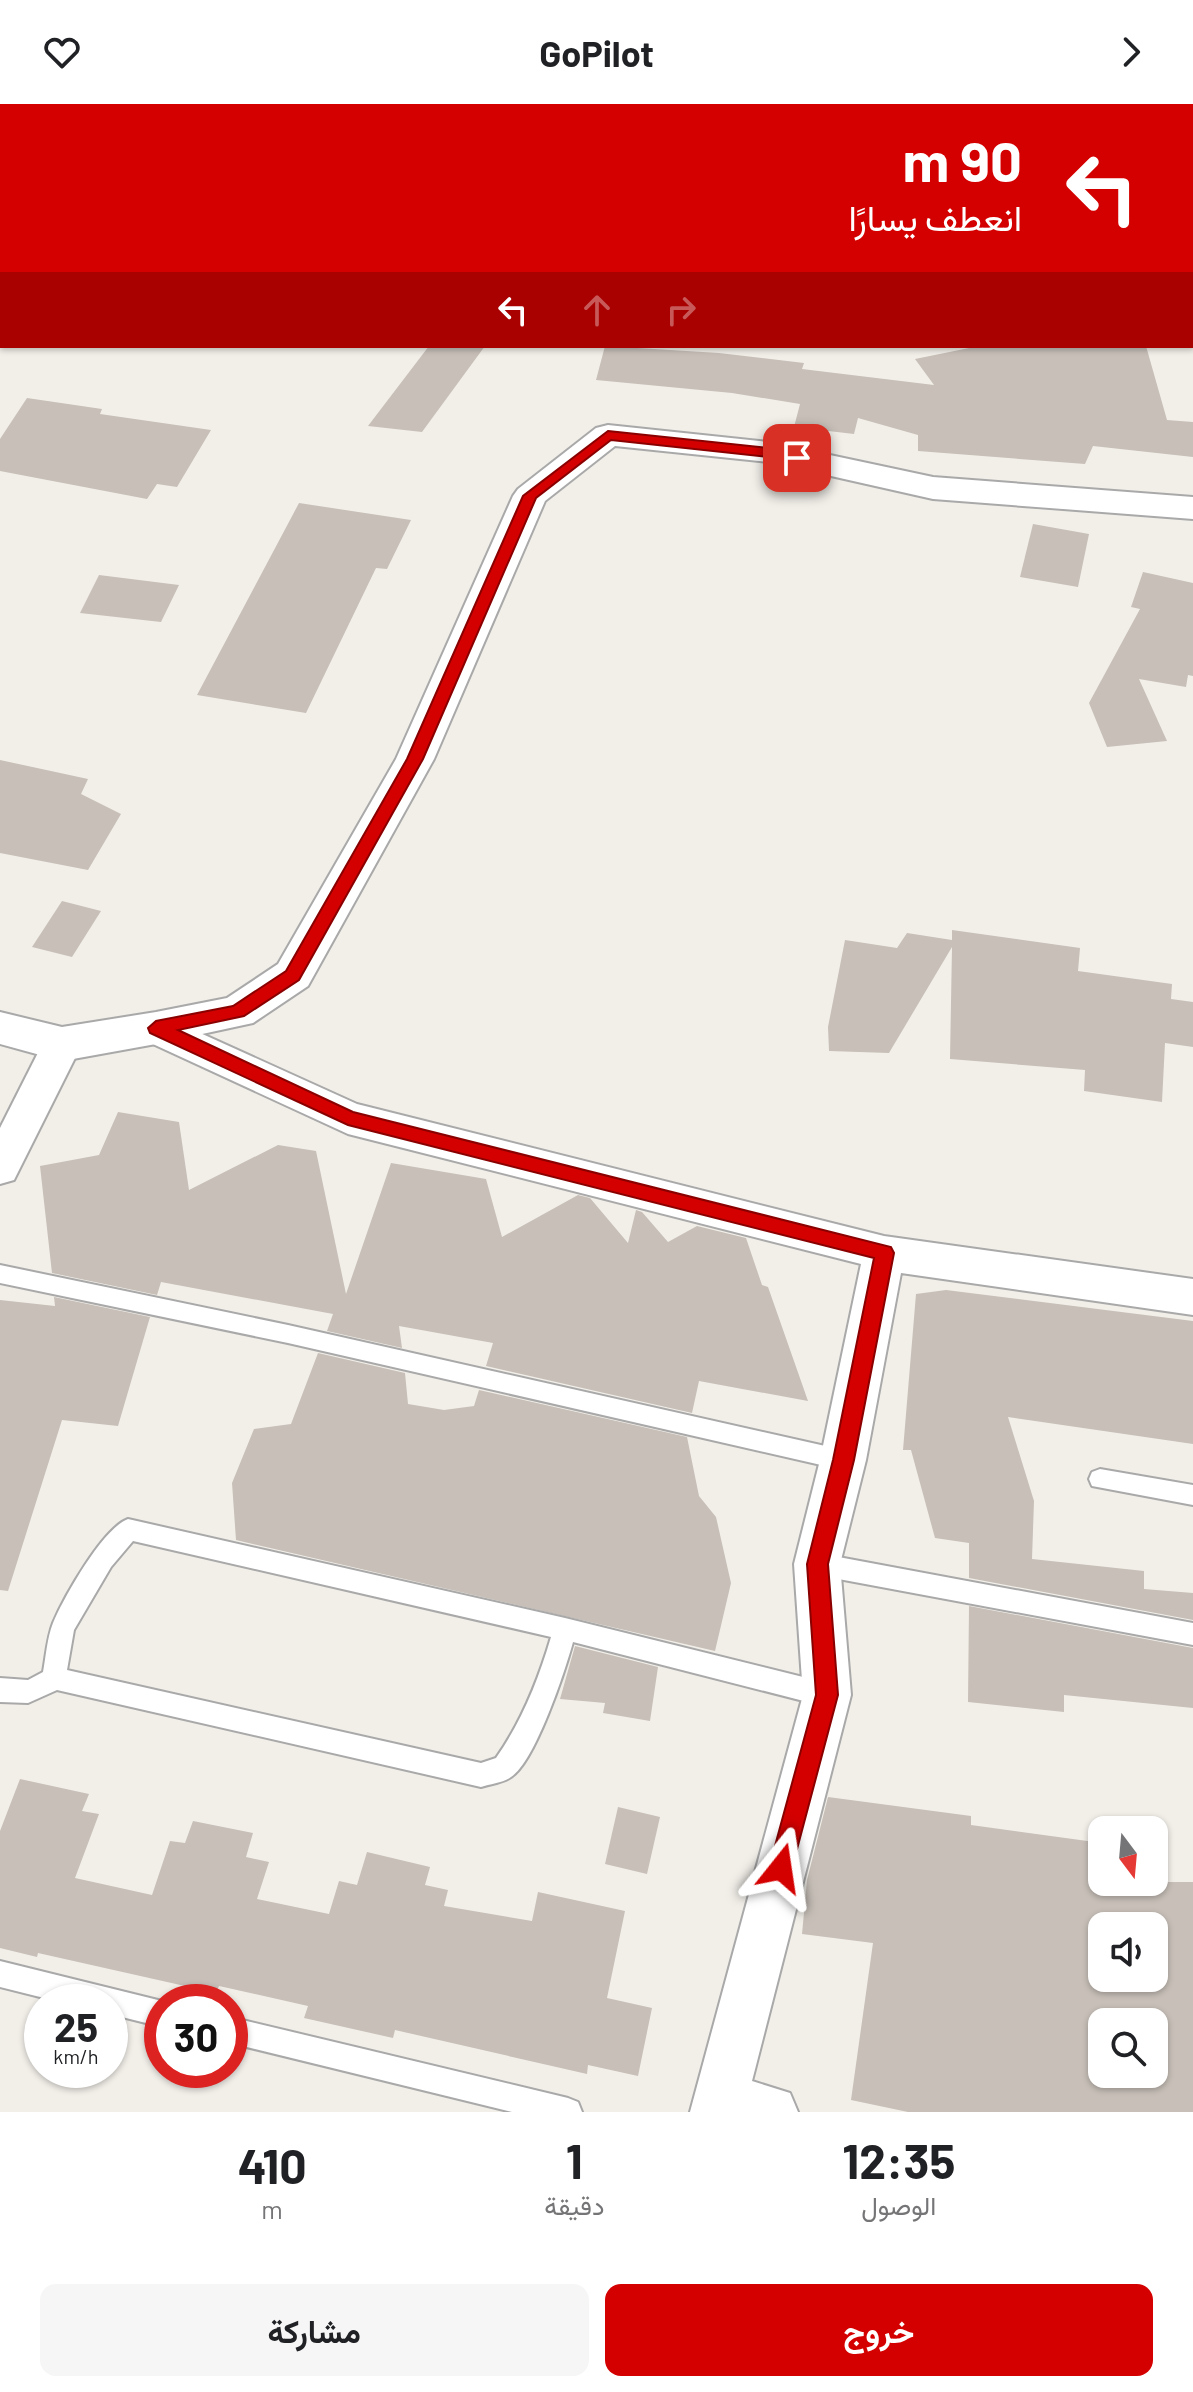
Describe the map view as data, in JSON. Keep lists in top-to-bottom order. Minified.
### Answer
{"north":"bottom","page":{"header":"GoPilot","turn":["90 m","انعطف يسارًا"],"speed":"25 km/h","limit":"30","eta":["12:35","الوصول","1","دقيقة","410","m"],"buttons":["خروج","مشاركة"]}}
